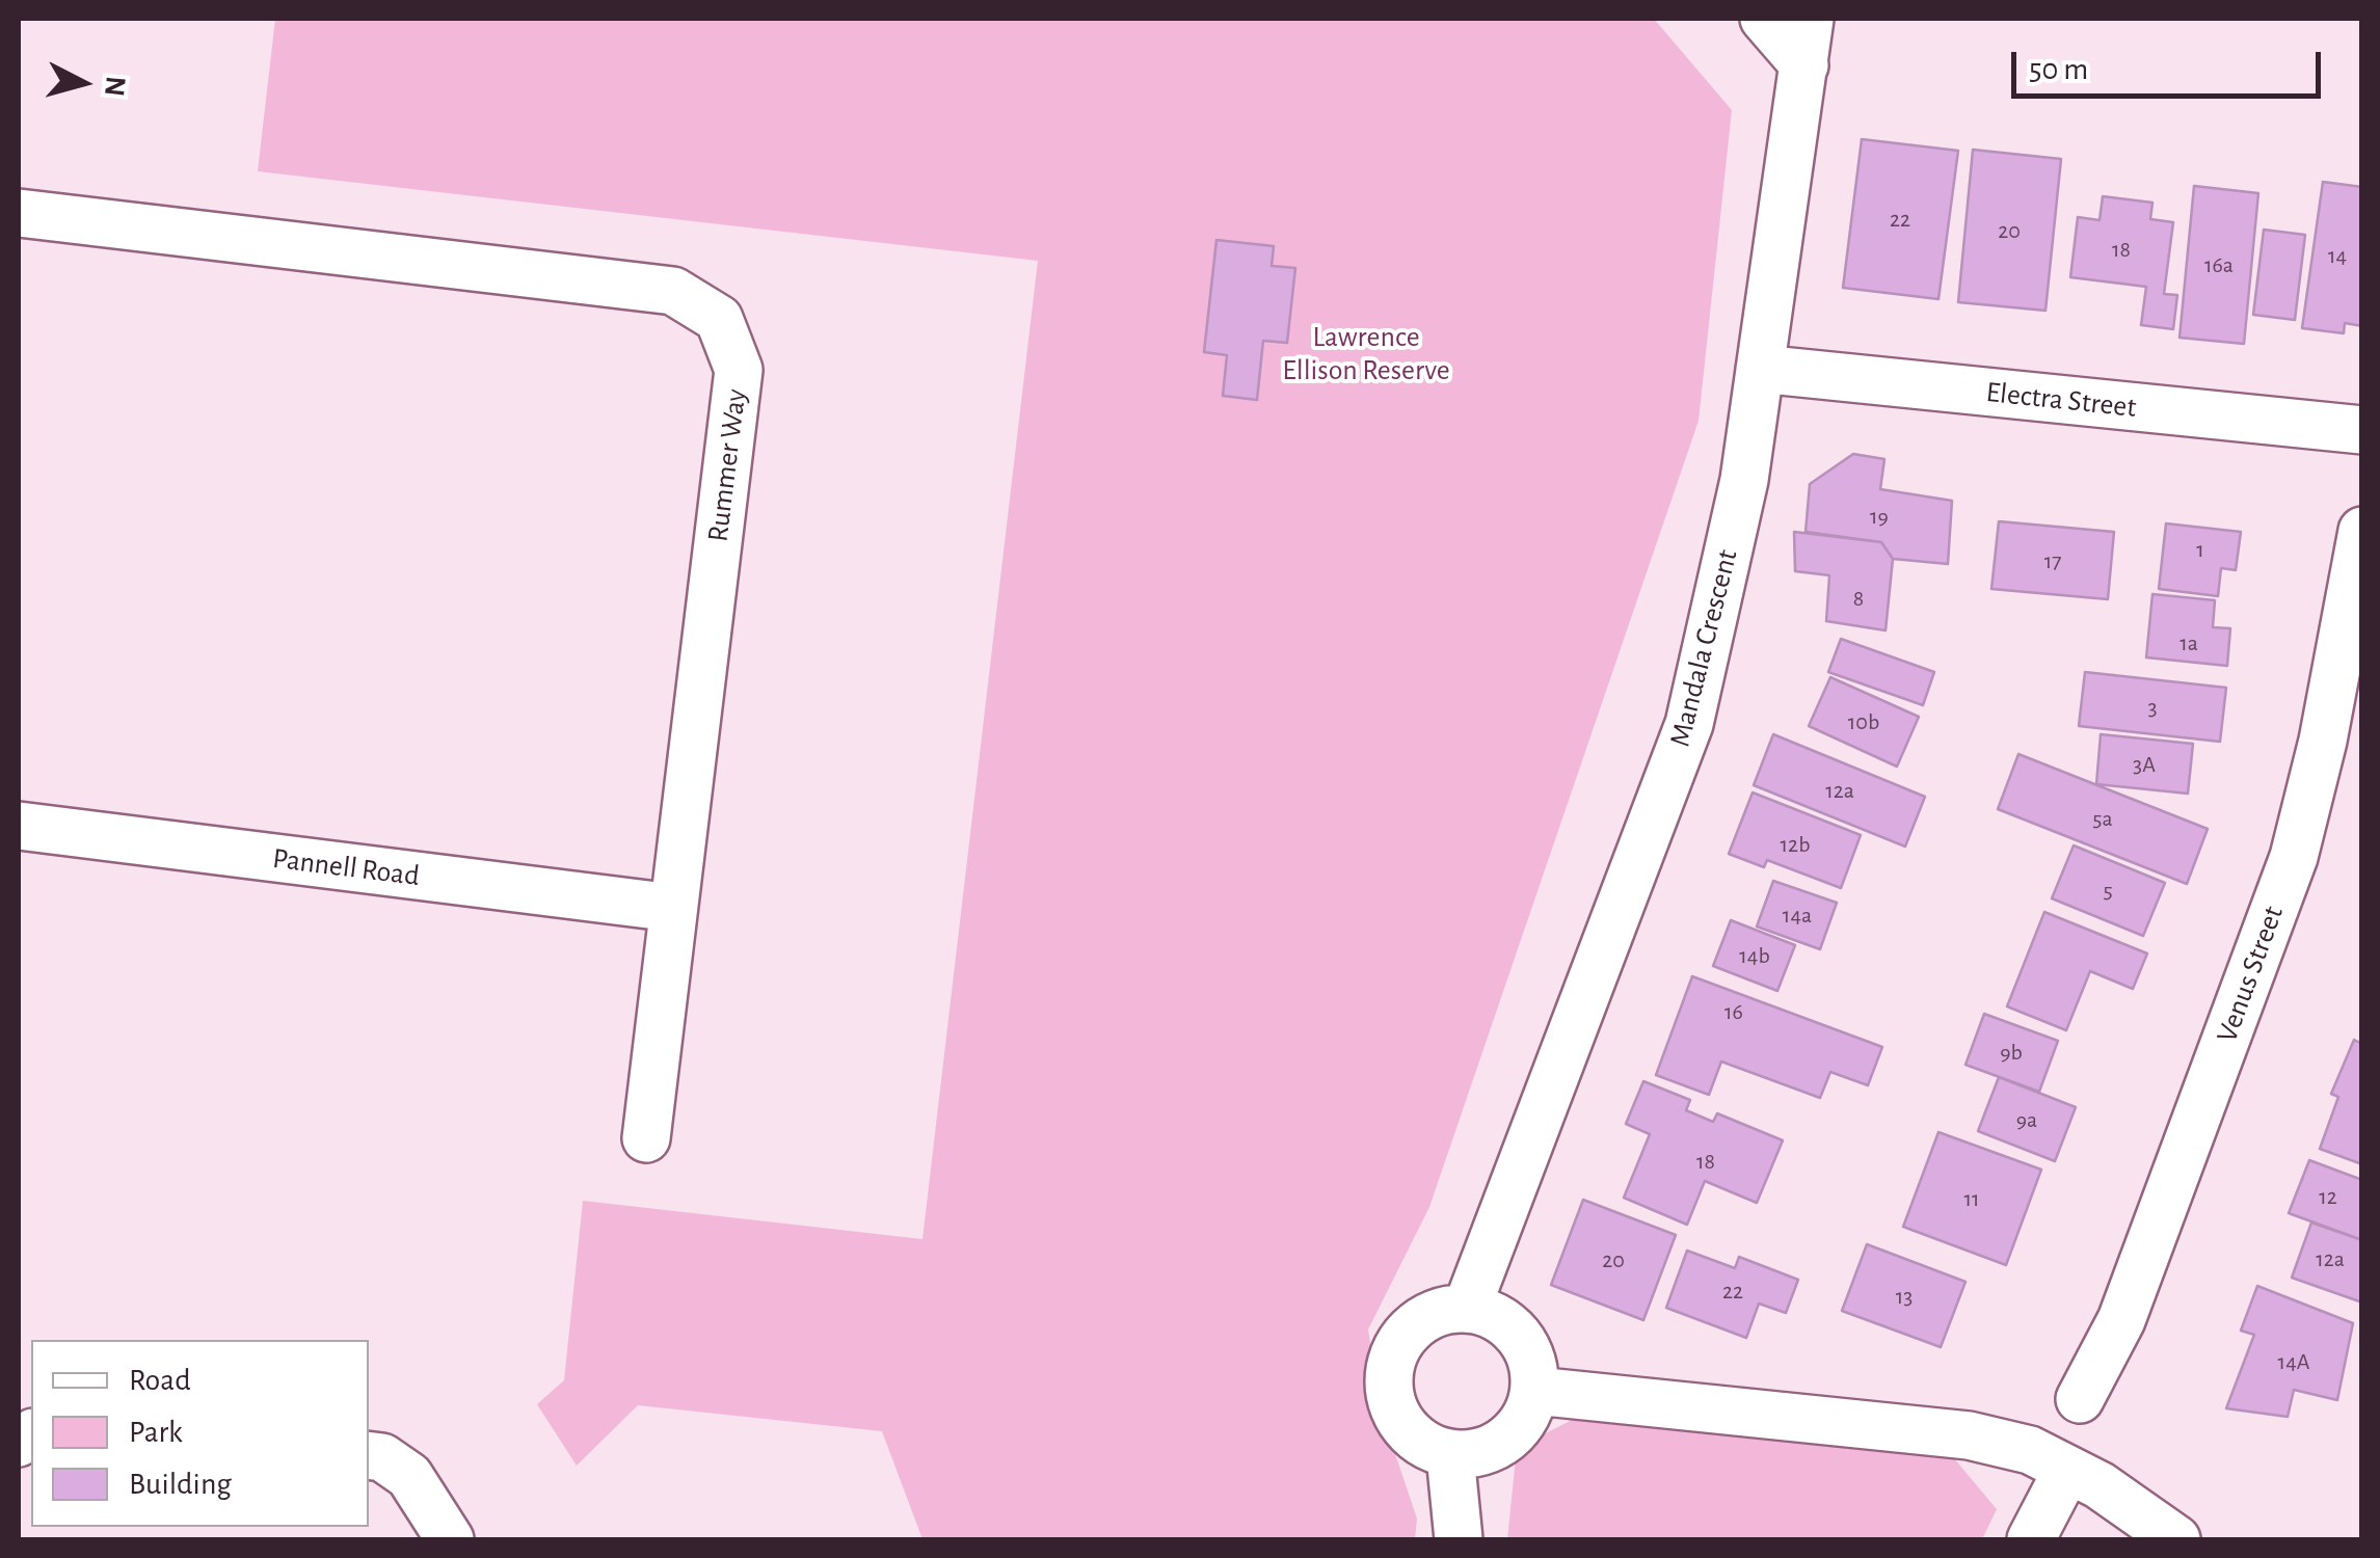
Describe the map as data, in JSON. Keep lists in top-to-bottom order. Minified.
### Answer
{"streets":{"street":["Electra Street","Rummer Way","Mandala Crescent","Pannell Road","Venus Street"]},"crossings":[["Electra Street","Mandala Crescent"],["Rummer Way","Pannell Road"]],"parks":["Lawrence Ellison Reserve"],"house_numbers":["22","20","18","14","16a","19","1","17","8","1a","3","10b","3A","12a","5a","12b","5","14a","14b","16","9b","9a","18","12","11","12a","20","22","13","14A"],"legend":["Road","Park","Building"],"scale_bar":"50 m","north":"right"}
